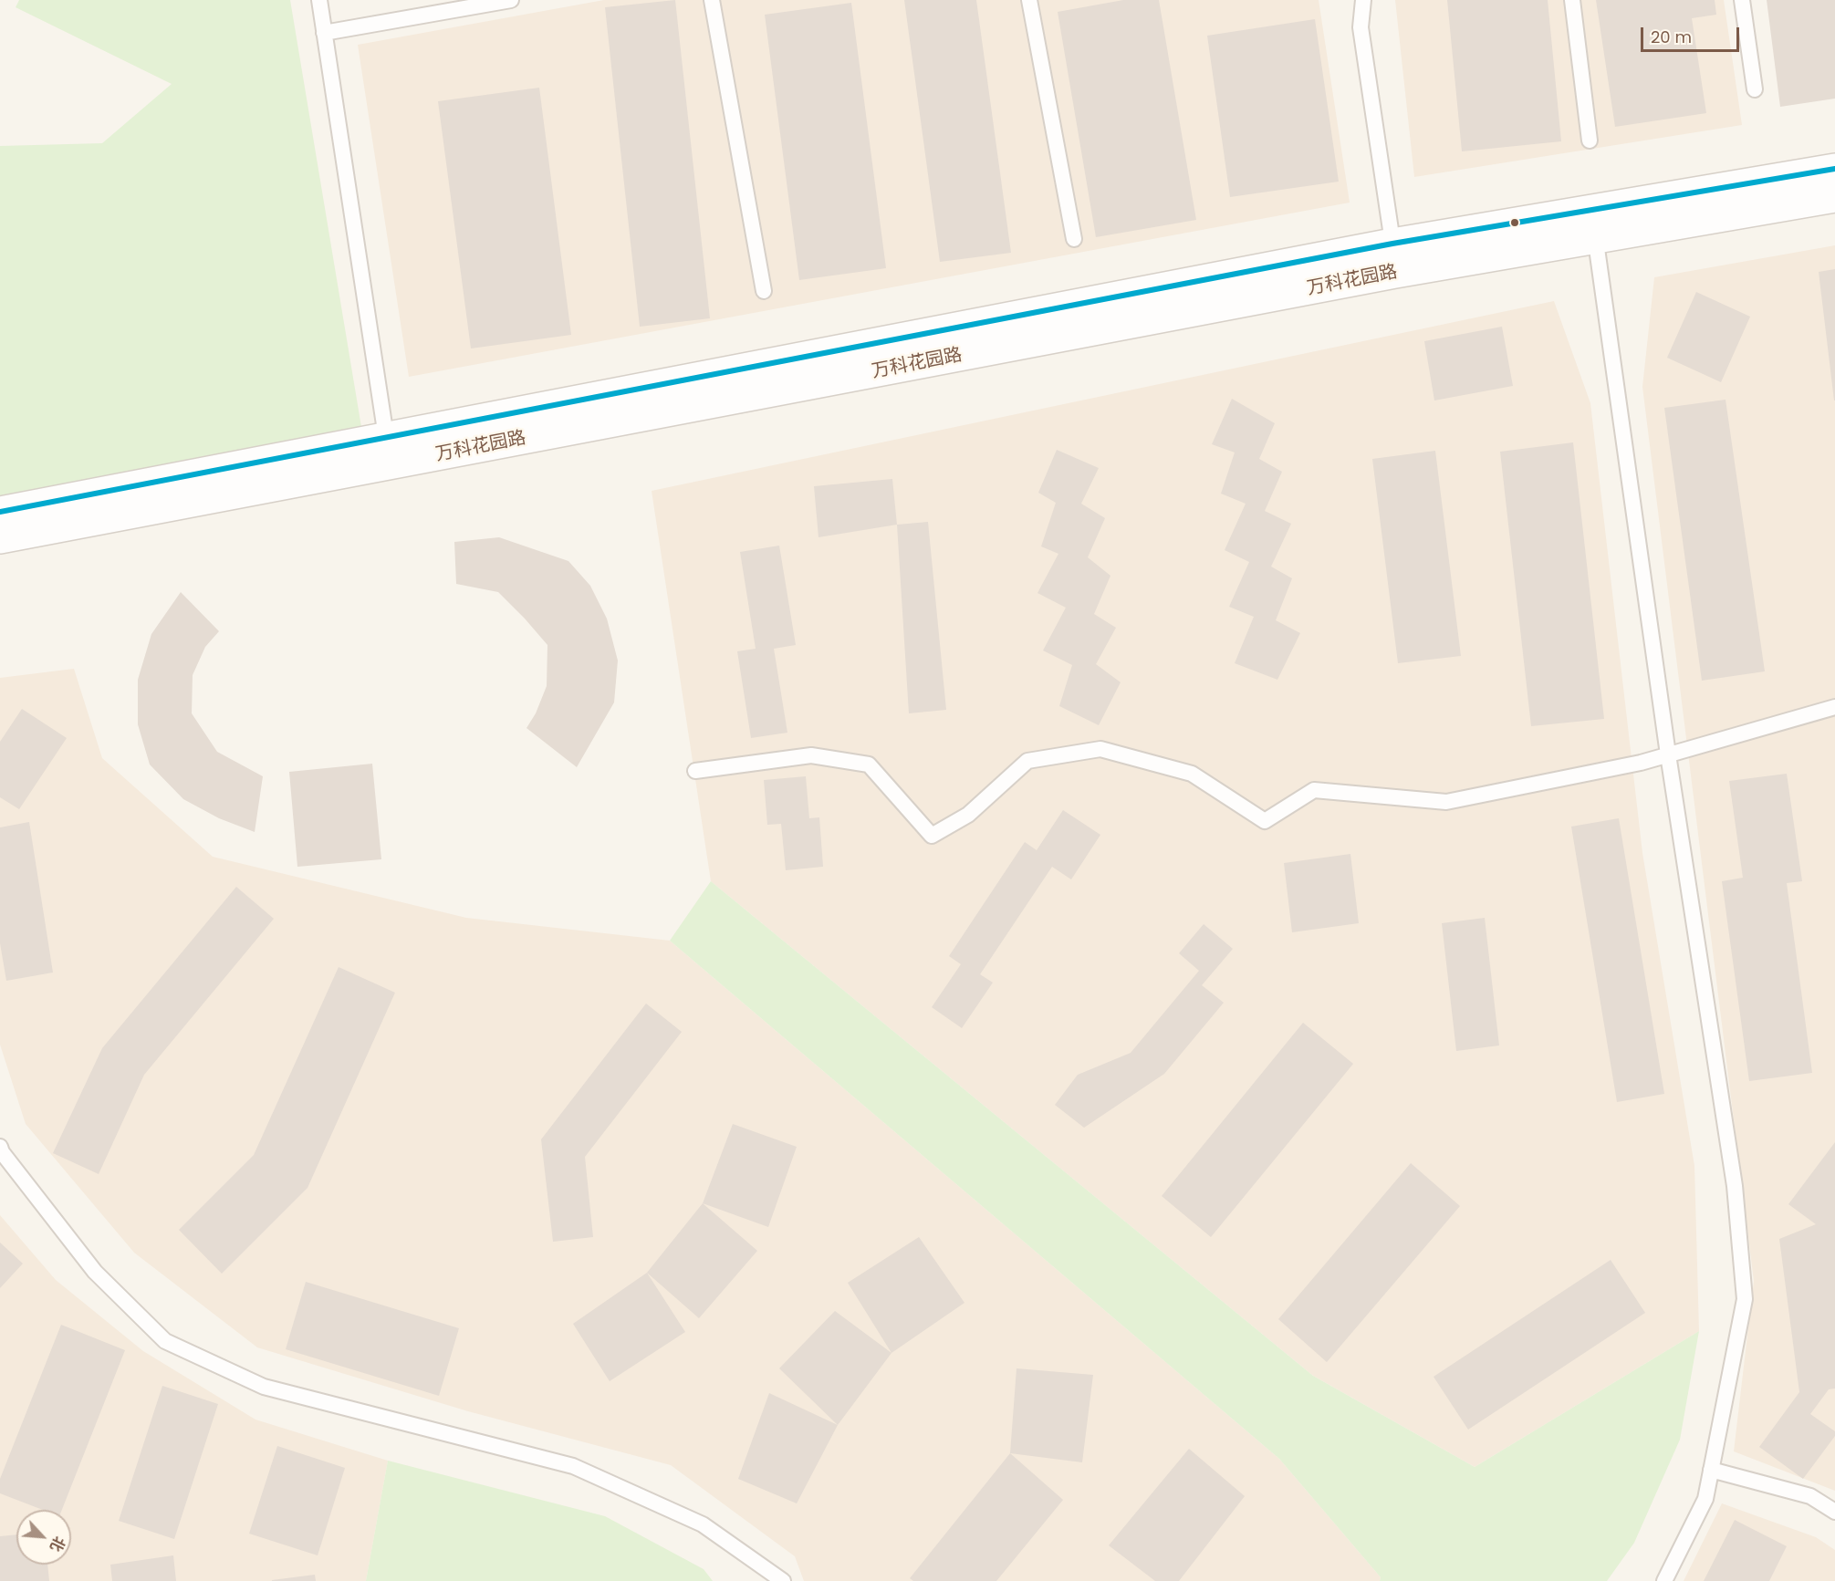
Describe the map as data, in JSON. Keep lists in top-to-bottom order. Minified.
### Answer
{"streets":{"street":["万科花园路"]},"scale_bar":"20 m","north":"bottom right"}
